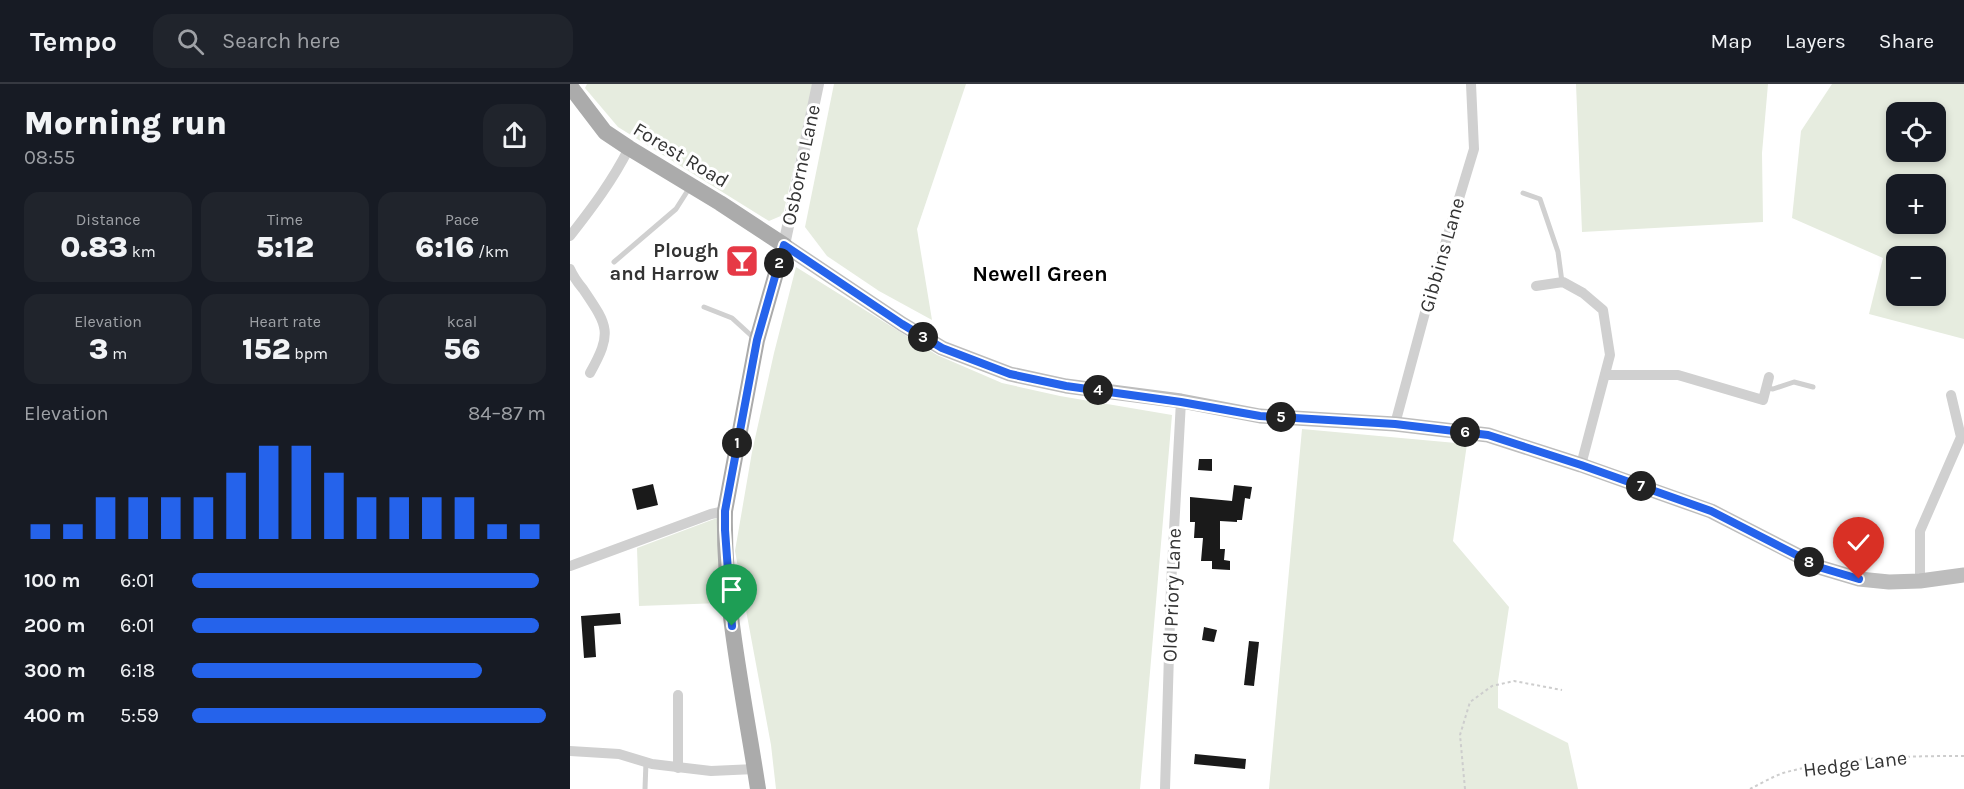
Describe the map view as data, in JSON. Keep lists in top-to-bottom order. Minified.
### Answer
{"streets":{"main road":["Forest Road"],"street":["Osborne Lane","Gibbins Lane","Old Priory Lane"],"path":["Hedge Lane"]},"crossings":[["Forest Road","Osborne Lane"]],"districts":["Newell Green"],"places":{"bar":["Plough and Harrow"]},"page":{"header":"Tempo","search":"Search here","nav":["Map","Layers","Share"],"heading":["Morning run","08:55"],"map_buttons":["+","−"],"stats":[["Distance","0.83 km"],["Time","5:12"],["Pace","6:16 /km"],["Elevation","3 m"],["Heart rate","152 bpm"],["kcal","56"]],"pins":["2","3","4","5","6","1","7","8"],"chart":["Elevation","84–87 m"],"list":[{"name":"100 m","note":"6:01"},{"name":"200 m","note":"6:01"},{"name":"300 m","note":"6:18"},{"name":"400 m","note":"5:59"}]}}
